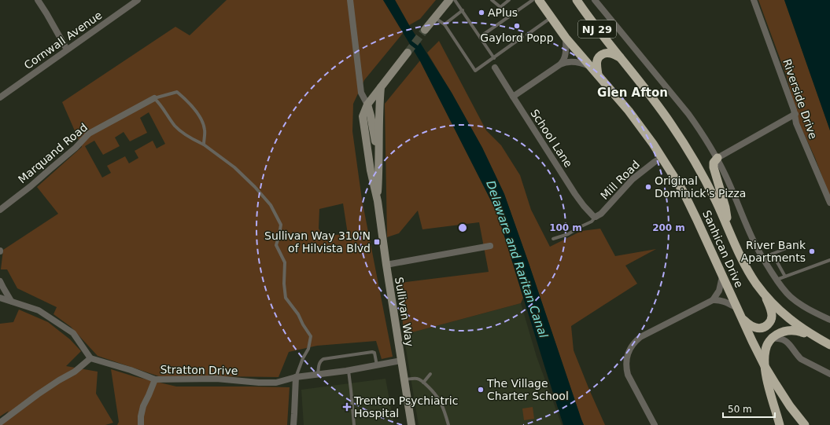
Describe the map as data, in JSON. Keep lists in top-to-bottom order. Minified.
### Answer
{"streets":{"highway":["NJ 29","Sanhican Drive"],"main road":["Sullivan Way"],"street":["Cornwall Avenue","Riverside Drive","School Lane","Marquand Road","Mill Road","Stratton Drive"]},"crossings":[["School Lane","Mill Road"],["Mill Road","Sanhican Drive"],["Sullivan Way","Stratton Drive"]],"districts":["Glen Afton"],"water":["Delaware and Raritan Canal"],"places":{"other":["APlus","Gaylord Popp","Original Dominick's Pizza","River Bank Apartments","The Village Charter School"],"transit":["Sullivan Way 310'N of Hilvista Blvd"],"health":["Trenton Psychiatric Hospital"]},"scale_bar":"50 m","rings":["100 m","200 m"]}
